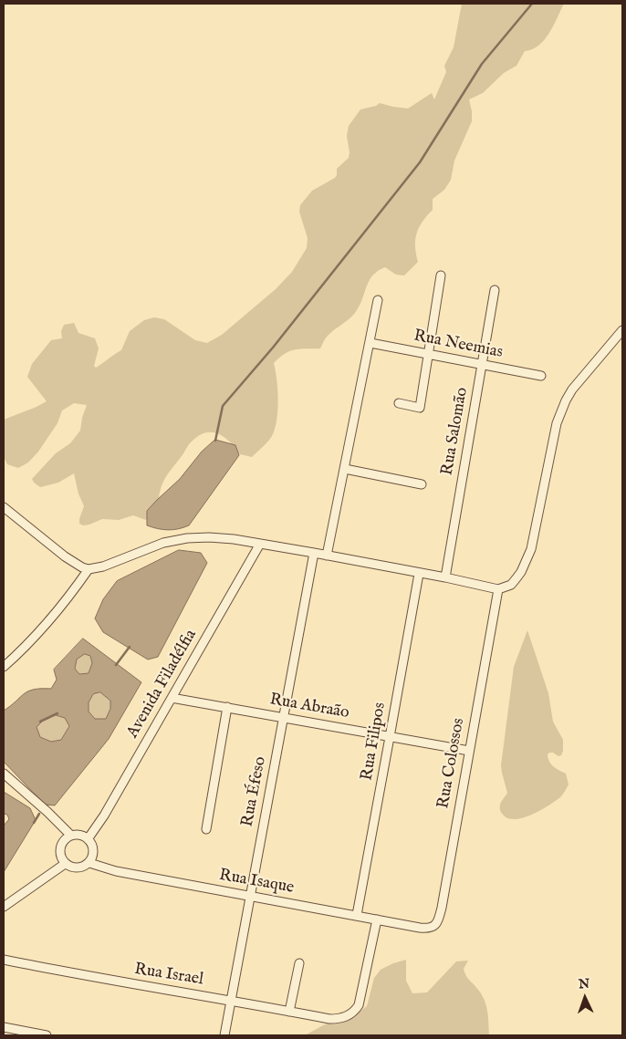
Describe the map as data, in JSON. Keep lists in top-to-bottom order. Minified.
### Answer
{"streets":{"street":["Rua Neemias","Rua Salomão","Avenida Filadélfia","Rua Abraão","Rua Filipos","Rua Colossos","Rua Éfeso","Rua Isaque","Rua Israel"]},"crossings":[["Rua Neemias","Rua Salomão"],["Avenida Filadélfia","Rua Abraão"],["Avenida Filadélfia","Rua Isaque"],["Rua Abraão","Rua Filipos"],["Rua Abraão","Rua Colossos"],["Rua Abraão","Rua Éfeso"],["Rua Filipos","Rua Isaque"],["Rua Colossos","Rua Isaque"],["Rua Éfeso","Rua Isaque"],["Rua Éfeso","Rua Israel"],["Rua Isaque","Rua Israel"]],"north":"top"}
